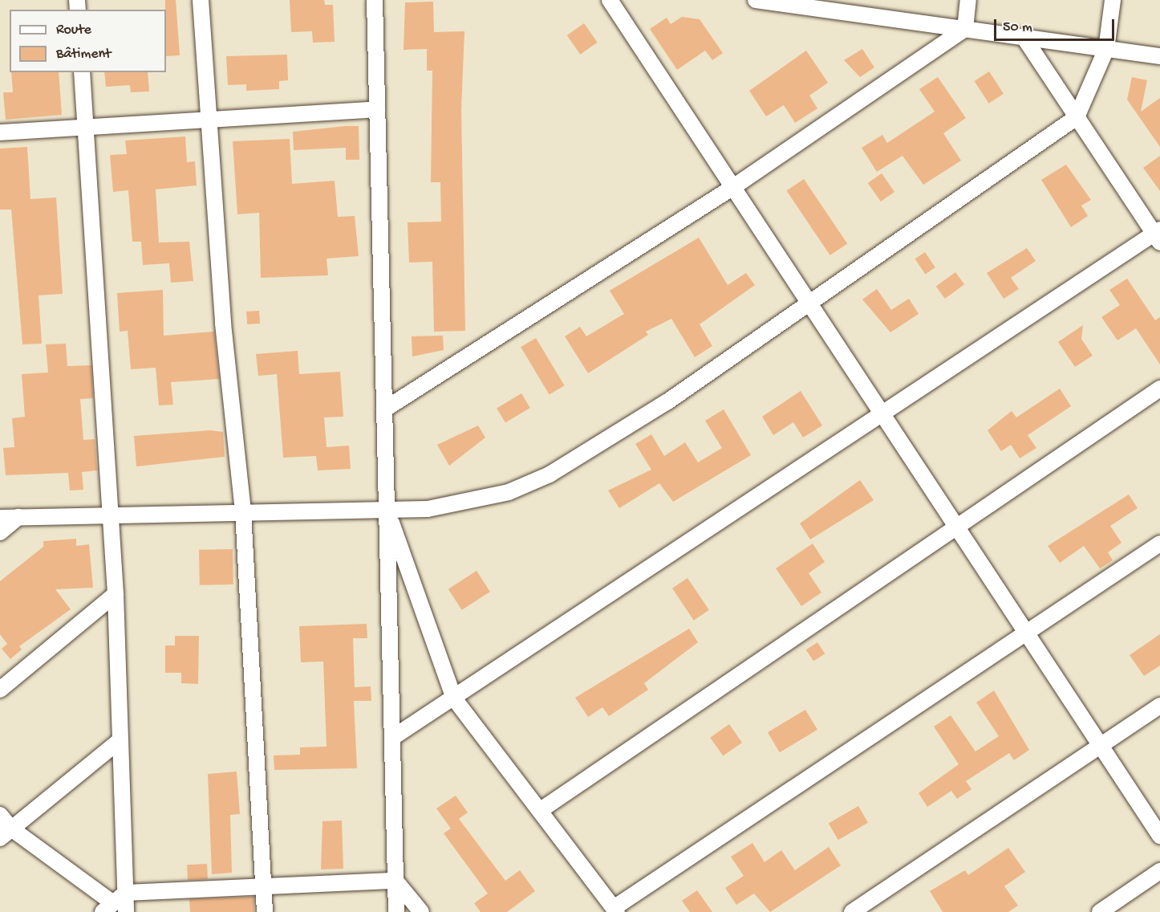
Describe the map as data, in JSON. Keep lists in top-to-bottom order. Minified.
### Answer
{"legend":["Route","Bâtiment"],"scale_bar":"50 m"}
